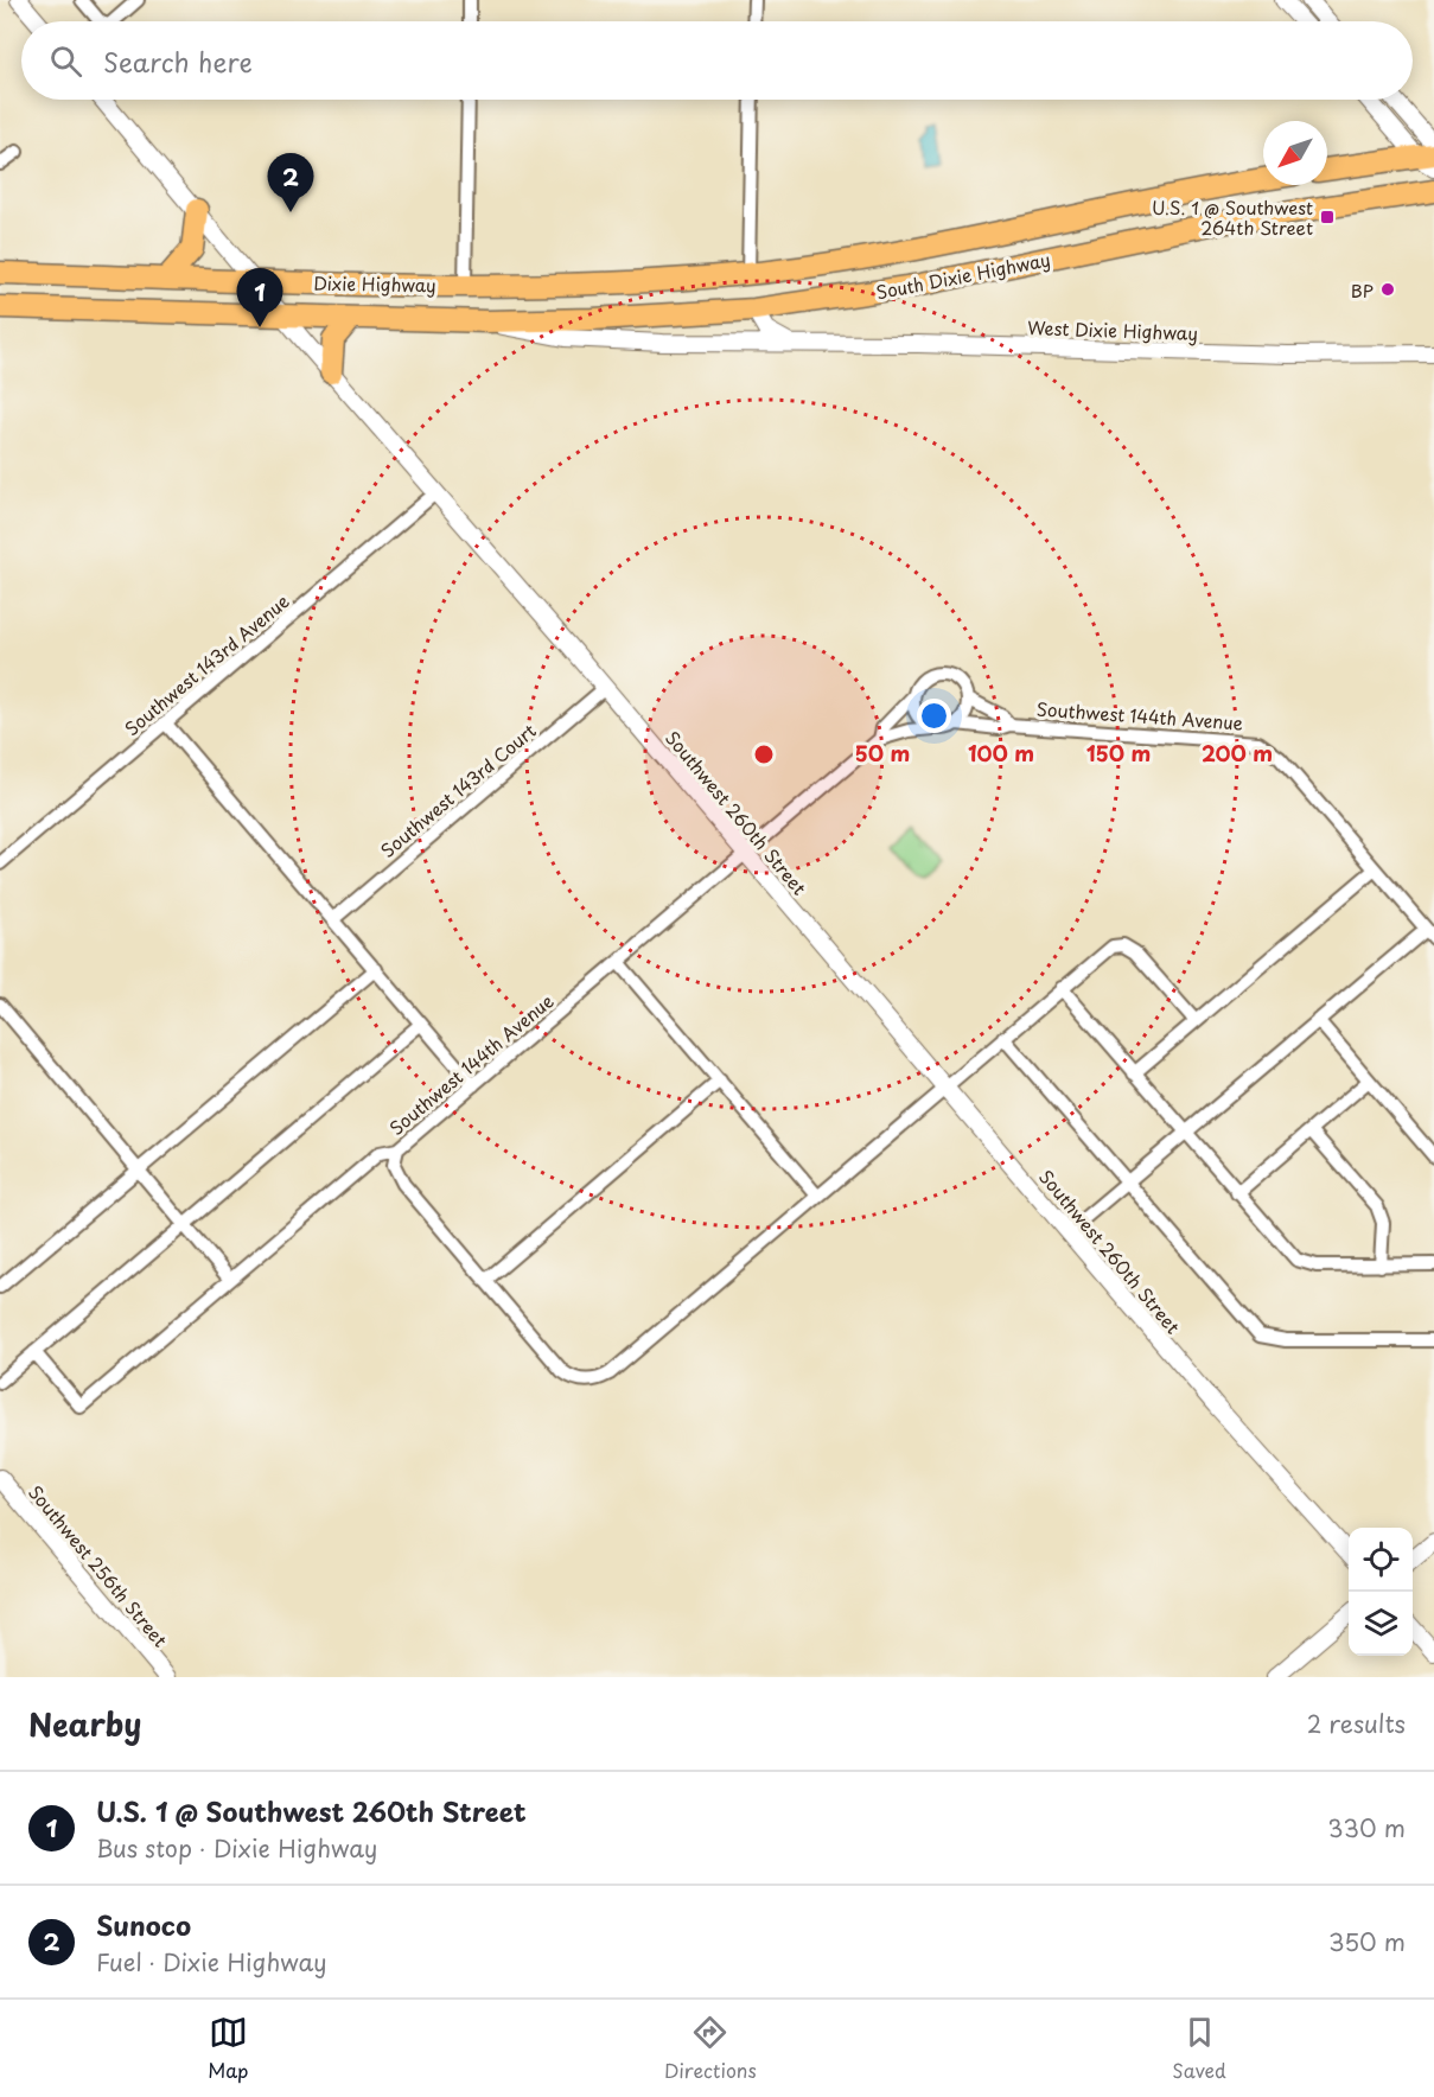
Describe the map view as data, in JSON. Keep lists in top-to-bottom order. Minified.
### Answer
{"streets":{"highway":["South Dixie Highway","Dixie Highway"],"street":["West Dixie Highway","Southwest 143rd Avenue","Southwest 144th Avenue","Southwest 143rd Court","Southwest 260th Street","Southwest 256th Street"]},"crossings":[["South Dixie Highway","Dixie Highway"],["South Dixie Highway","West Dixie Highway"],["Dixie Highway","West Dixie Highway"],["Dixie Highway","Southwest 260th Street"],["Southwest 143rd Avenue","Southwest 260th Street"],["Southwest 144th Avenue","Southwest 260th Street"],["Southwest 143rd Court","Southwest 260th Street"]],"places":{"transit":["U.S. 1 @ Southwest 264th Street"],"other":["BP"]},"north":"bottom left","page":{"search":"Search here","pins":["2","1"],"heading":["Nearby","2 results"],"list":[{"mark":"1","name":"U.S. 1 @ Southwest 260th Street","note":"Bus stop · Dixie Highway","value":"330 m"},{"mark":"2","name":"Sunoco","note":"Fuel · Dixie Highway","value":"350 m"}],"nav":["Map","Directions","Saved"]},"rings":["50 m","100 m","150 m","200 m"]}
